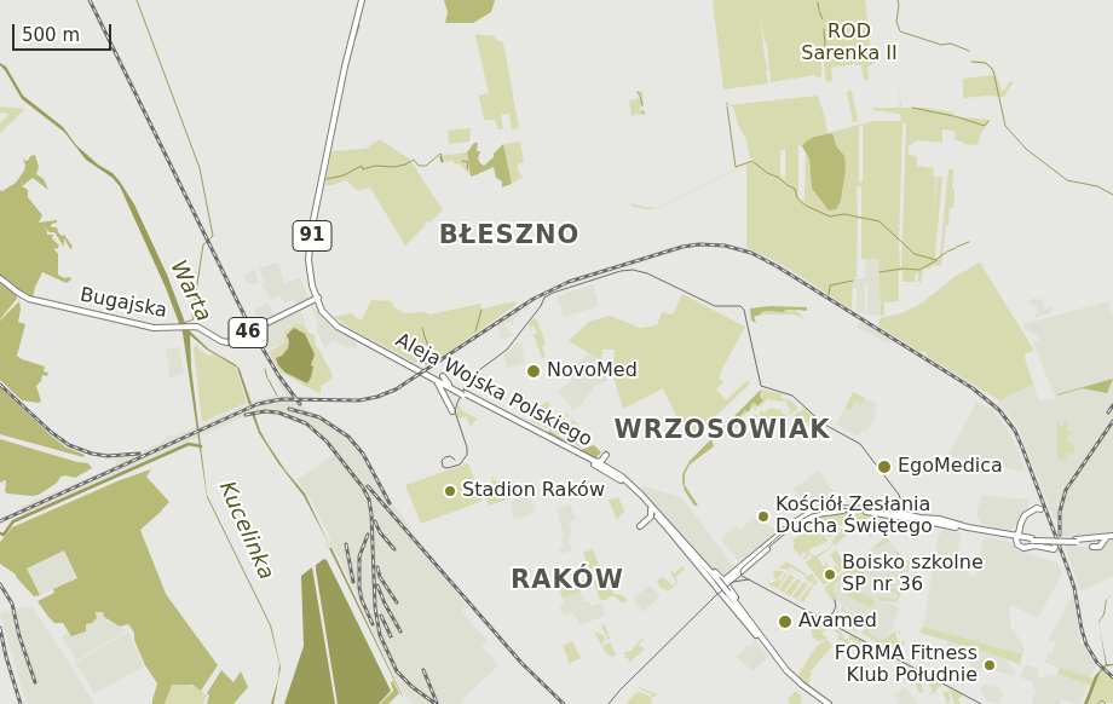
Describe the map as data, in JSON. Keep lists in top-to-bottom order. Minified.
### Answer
{"streets":{"main road":["91","Bugajska","46","Aleja Wojska Polskiego"]},"crossings":[["Bugajska","Aleja Wojska Polskiego"]],"districts":["BŁESZNO","WRZOSOWIAK","RAKÓW"],"water":["Warta","Kucelinka"],"parks":["ROD Sarenka II"],"places":["NovoMed","EgoMedica","Stadion Raków","Kościół Zesłania Ducha Świętego","Boisko szkolne SP nr 36","Avamed","FORMA Fitness Klub Południe"],"scale_bar":"500 m"}
